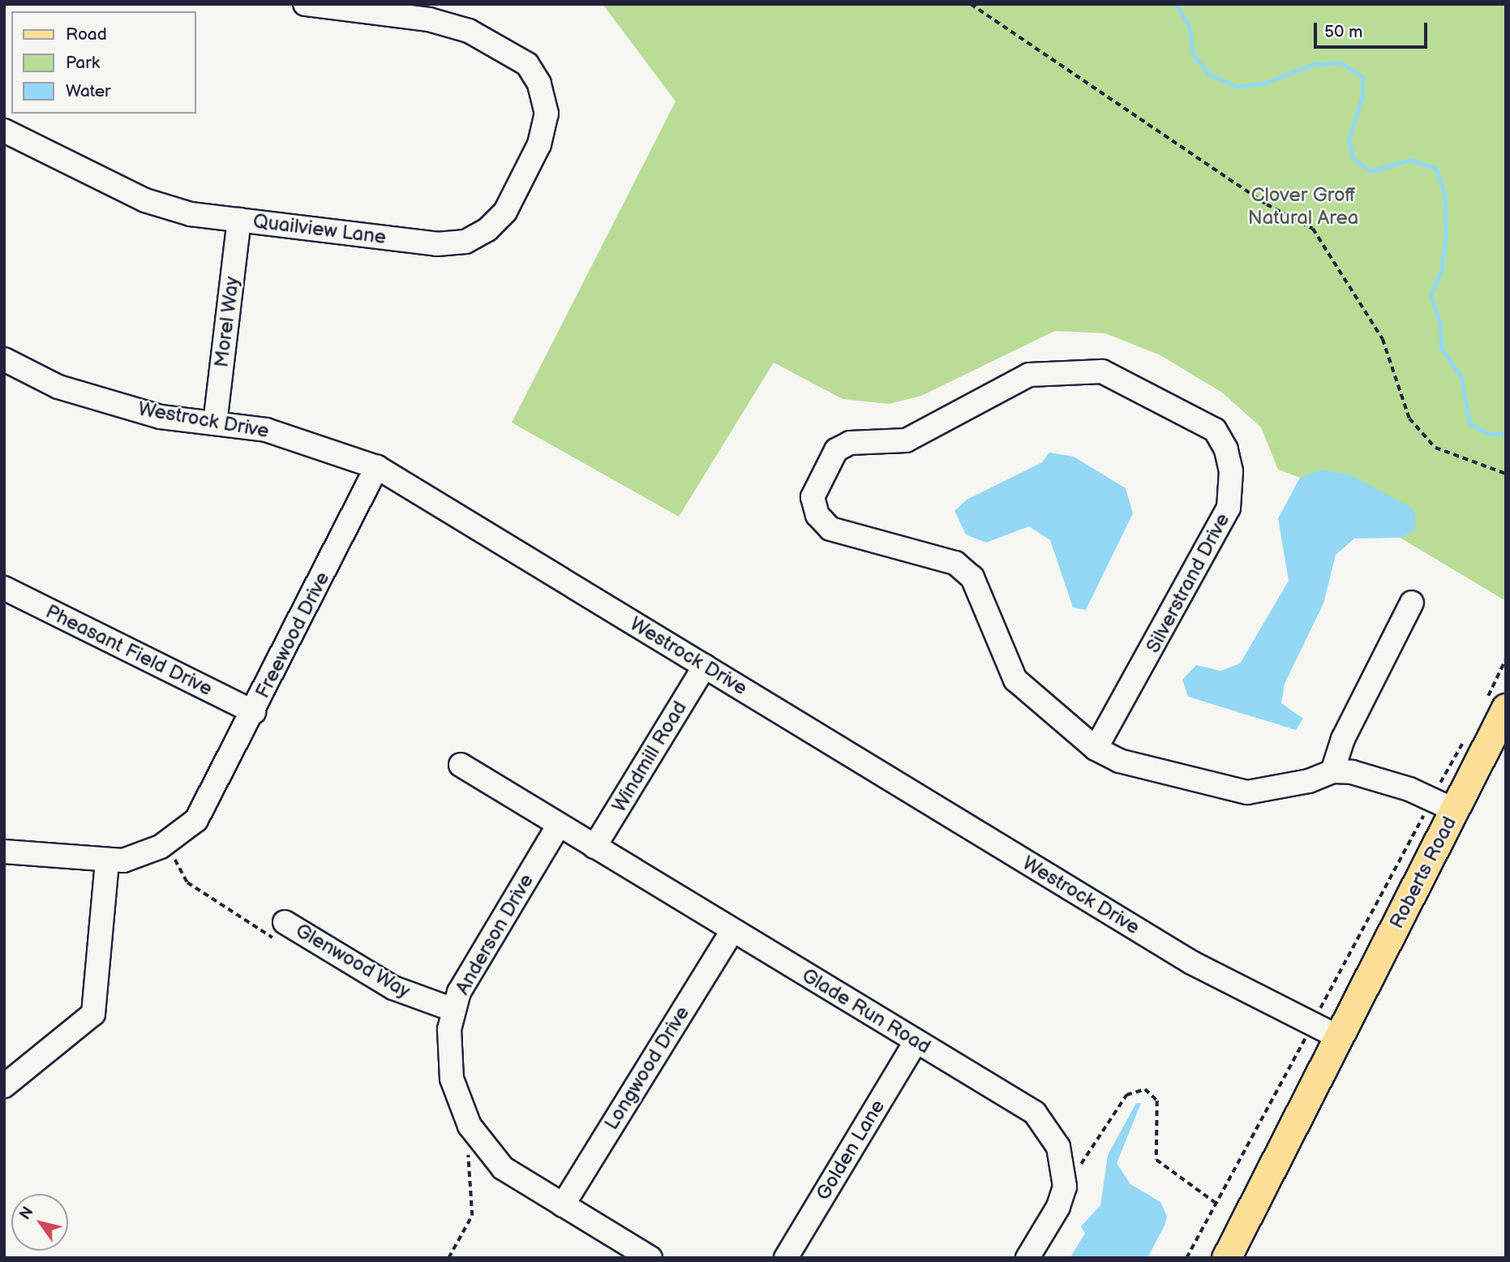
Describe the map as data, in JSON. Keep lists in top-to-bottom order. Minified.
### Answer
{"streets":{"main road":["Roberts Road"],"street":["Quailview Lane","Morel Way","Westrock Drive","Silverstrand Drive","Freewood Drive","Pheasant Field Drive","Windmill Road","Anderson Drive","Glenwood Way","Glade Run Road","Longwood Drive","Golden Lane"]},"crossings":[["Quailview Lane","Morel Way"],["Morel Way","Westrock Drive"],["Westrock Drive","Freewood Drive"],["Westrock Drive","Windmill Road"],["Westrock Drive","Roberts Road"],["Freewood Drive","Pheasant Field Drive"],["Windmill Road","Glade Run Road"],["Anderson Drive","Glenwood Way"],["Anderson Drive","Glade Run Road"],["Anderson Drive","Longwood Drive"],["Glade Run Road","Longwood Drive"],["Glade Run Road","Golden Lane"]],"parks":["Clover Groff Natural Area"],"legend":["Road","Park","Water"],"scale_bar":"50 m","north":"top left"}
